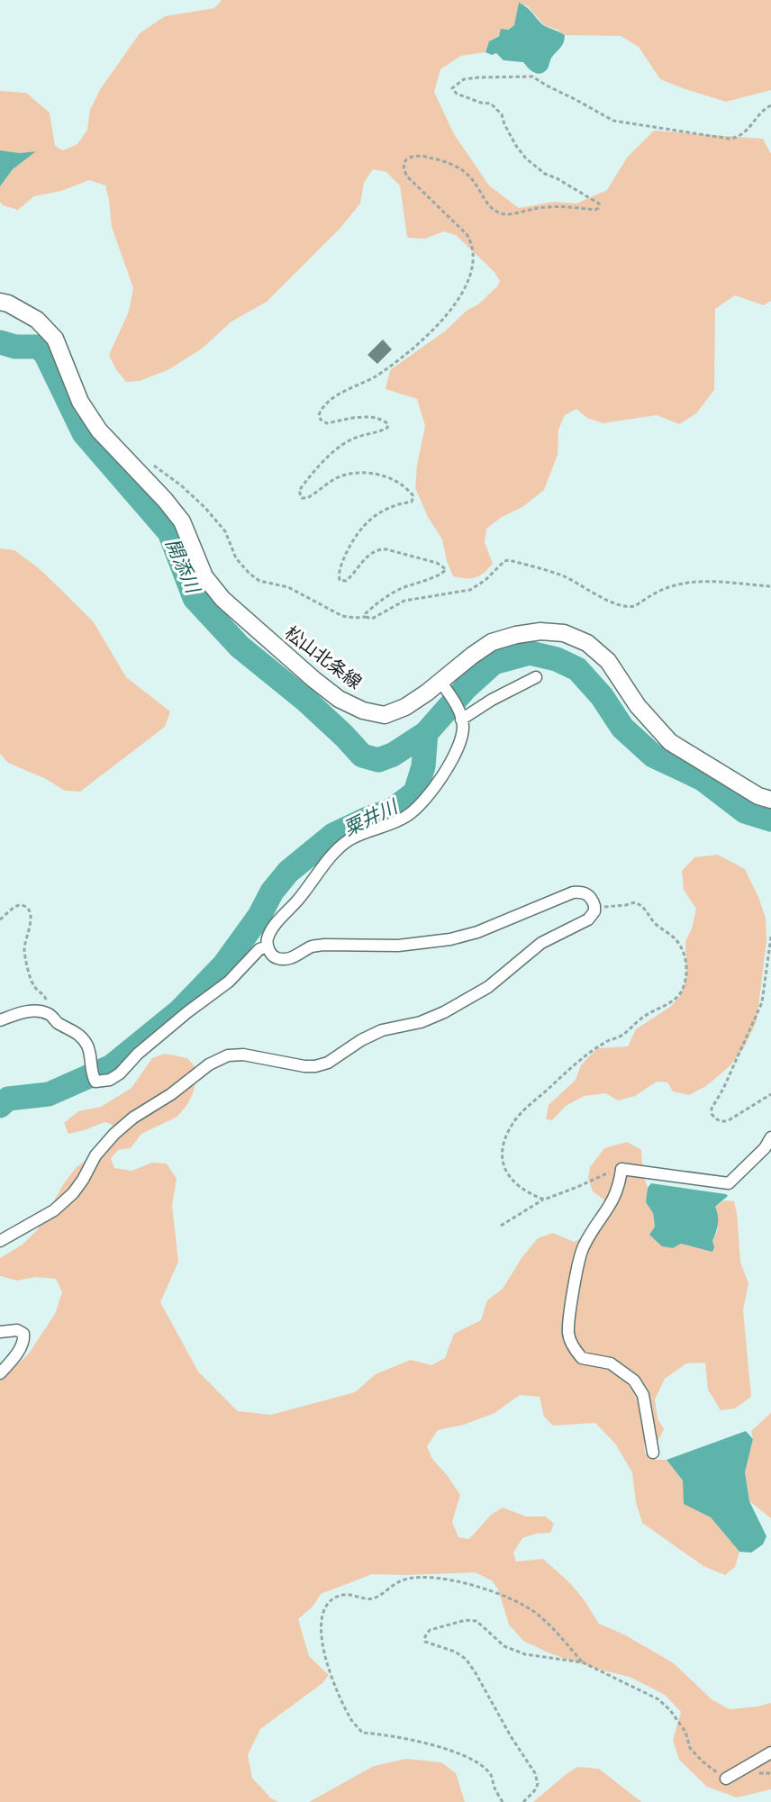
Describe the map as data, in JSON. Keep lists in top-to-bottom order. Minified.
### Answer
{"streets":{"main road":["松山北条線"]},"water":["開添川","粟井川"]}
